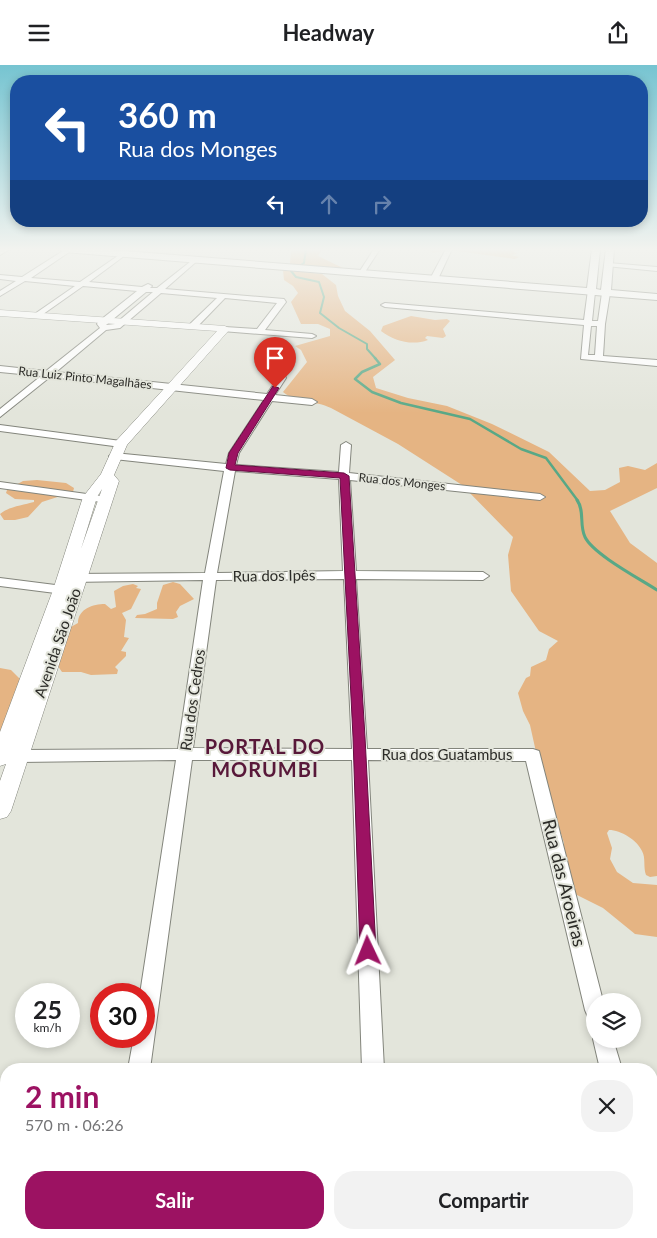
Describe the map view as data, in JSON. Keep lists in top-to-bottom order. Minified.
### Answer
{"streets":{"street":["Rua Luiz Pinto Magalhães","Rua dos Monges","Rua dos Ipês","Avenida São João","Rua dos Cedros","Rua dos Guatambus","Rua das Aroeiras"]},"crossings":[["Rua Luiz Pinto Magalhães","Avenida São João"],["Rua dos Monges","Avenida São João"],["Rua dos Monges","Rua dos Cedros"],["Rua dos Ipês","Avenida São João"],["Rua dos Ipês","Rua dos Cedros"],["Avenida São João","Rua dos Guatambus"],["Rua dos Cedros","Rua dos Guatambus"],["Rua dos Guatambus","Rua das Aroeiras"]],"districts":["PORTAL DO MORUMBI"],"page":{"header":"Headway","turn":["360 m","Rua dos Monges"],"speed":"25 km/h","limit":"30","heading":["2 min","570 m · 06:26"],"buttons":["Salir","Compartir"]}}
